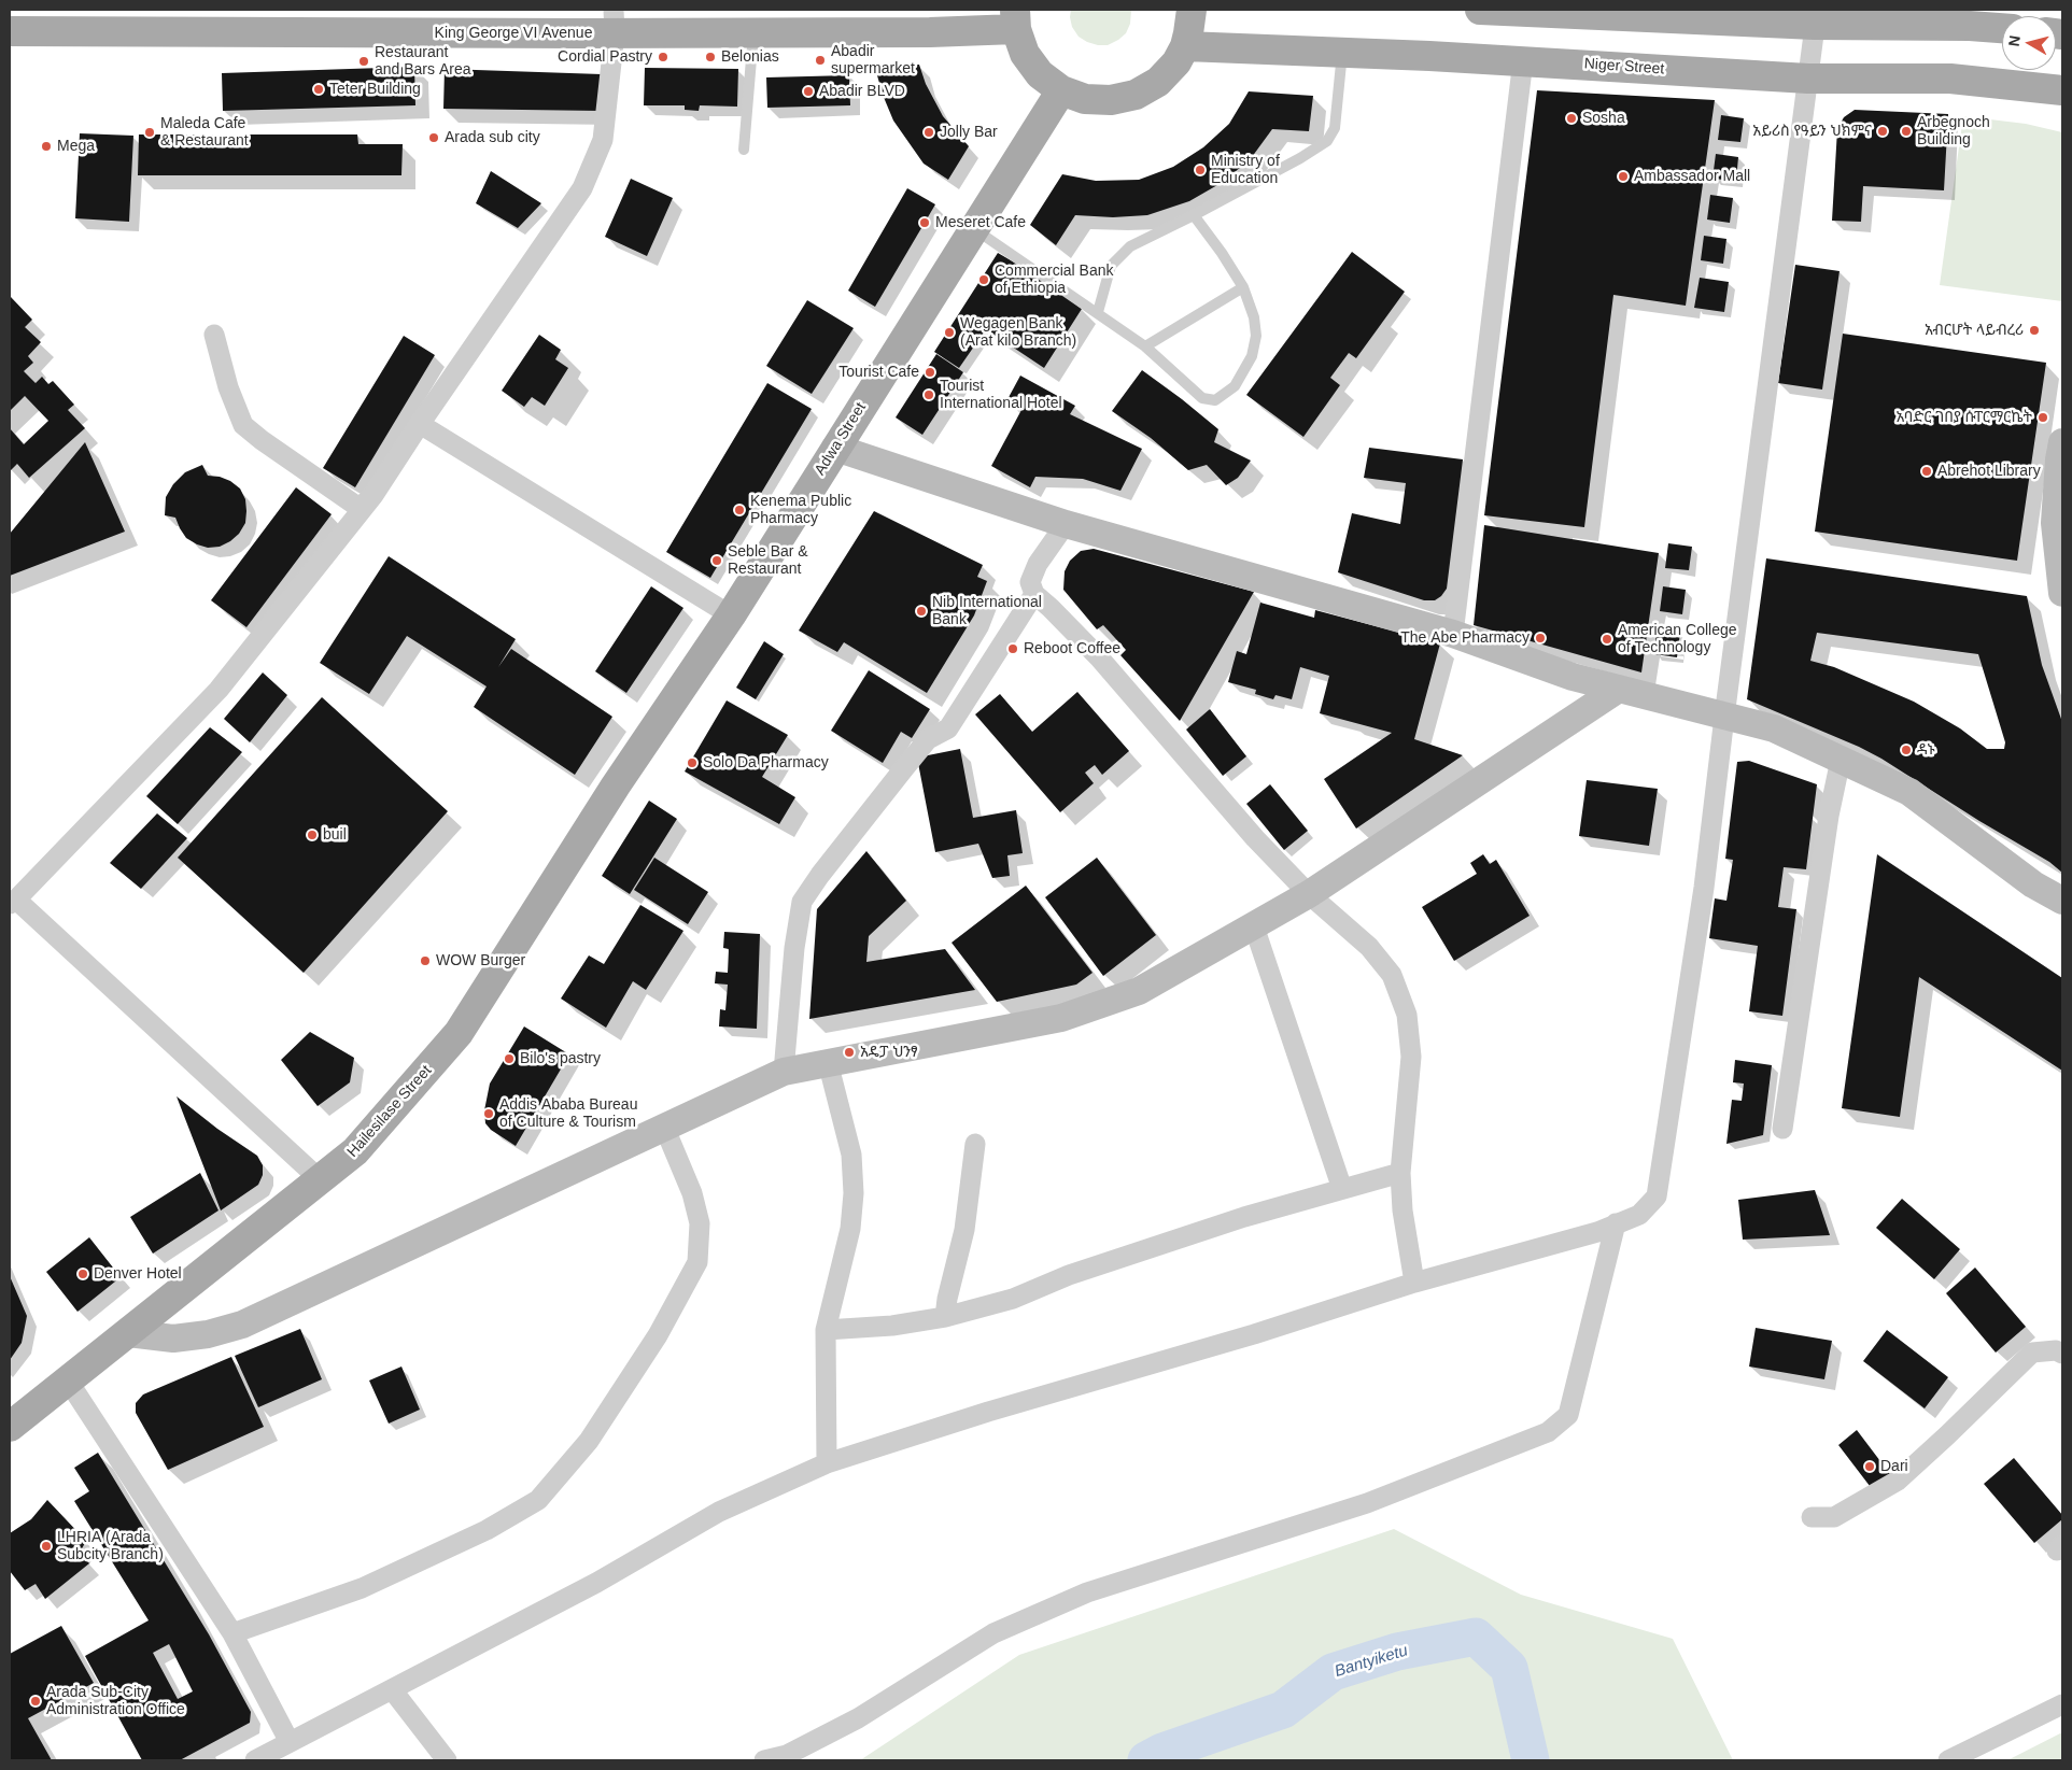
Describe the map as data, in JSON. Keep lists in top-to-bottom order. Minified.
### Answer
{"streets":{"main road":["King George VI Avenue","Niger Street","Adwa Street","Hailesilase Street"]},"crossings":[["Adwa Street","Hailesilase Street"]],"water":["Bantyiketu"],"places":["Cordial Pastry","Belonias","Abadir supermarket","Restaurant and Bars Area","Teter Building","Abadir BLVD","Sosha","አይሪስ የዓይን ህክምና","Arbegnoch Building","Maleda Cafe & Restaurant","Jolly Bar","Arada sub city","Mega","Ministry of Education","Ambassador Mall","Meseret Cafe","Commercial Bank of Ethiopia","አብርሆት ላይብረሪ","Wegagen Bank (Arat kilo Branch)","Tourist Cafe","Tourist International Hotel","አባድር ገበያ ሱፐርማርኬት","Abrehot Library","Kenema Public Pharmacy","Seble Bar & Restaurant","Nib International Bank","The Abe Pharmacy","American College of Technology","Reboot Coffee","ዳኑ","Solo Da Pharmacy","buil","WOW Burger","አዴፓ ህንፃ","Bilo's pastry","Addis Ababa Bureau of Culture & Tourism","Denver Hotel","Dari","LHRIA (Arada Subcity Branch)","Arada Sub-City Administration Office"],"north":"left"}
